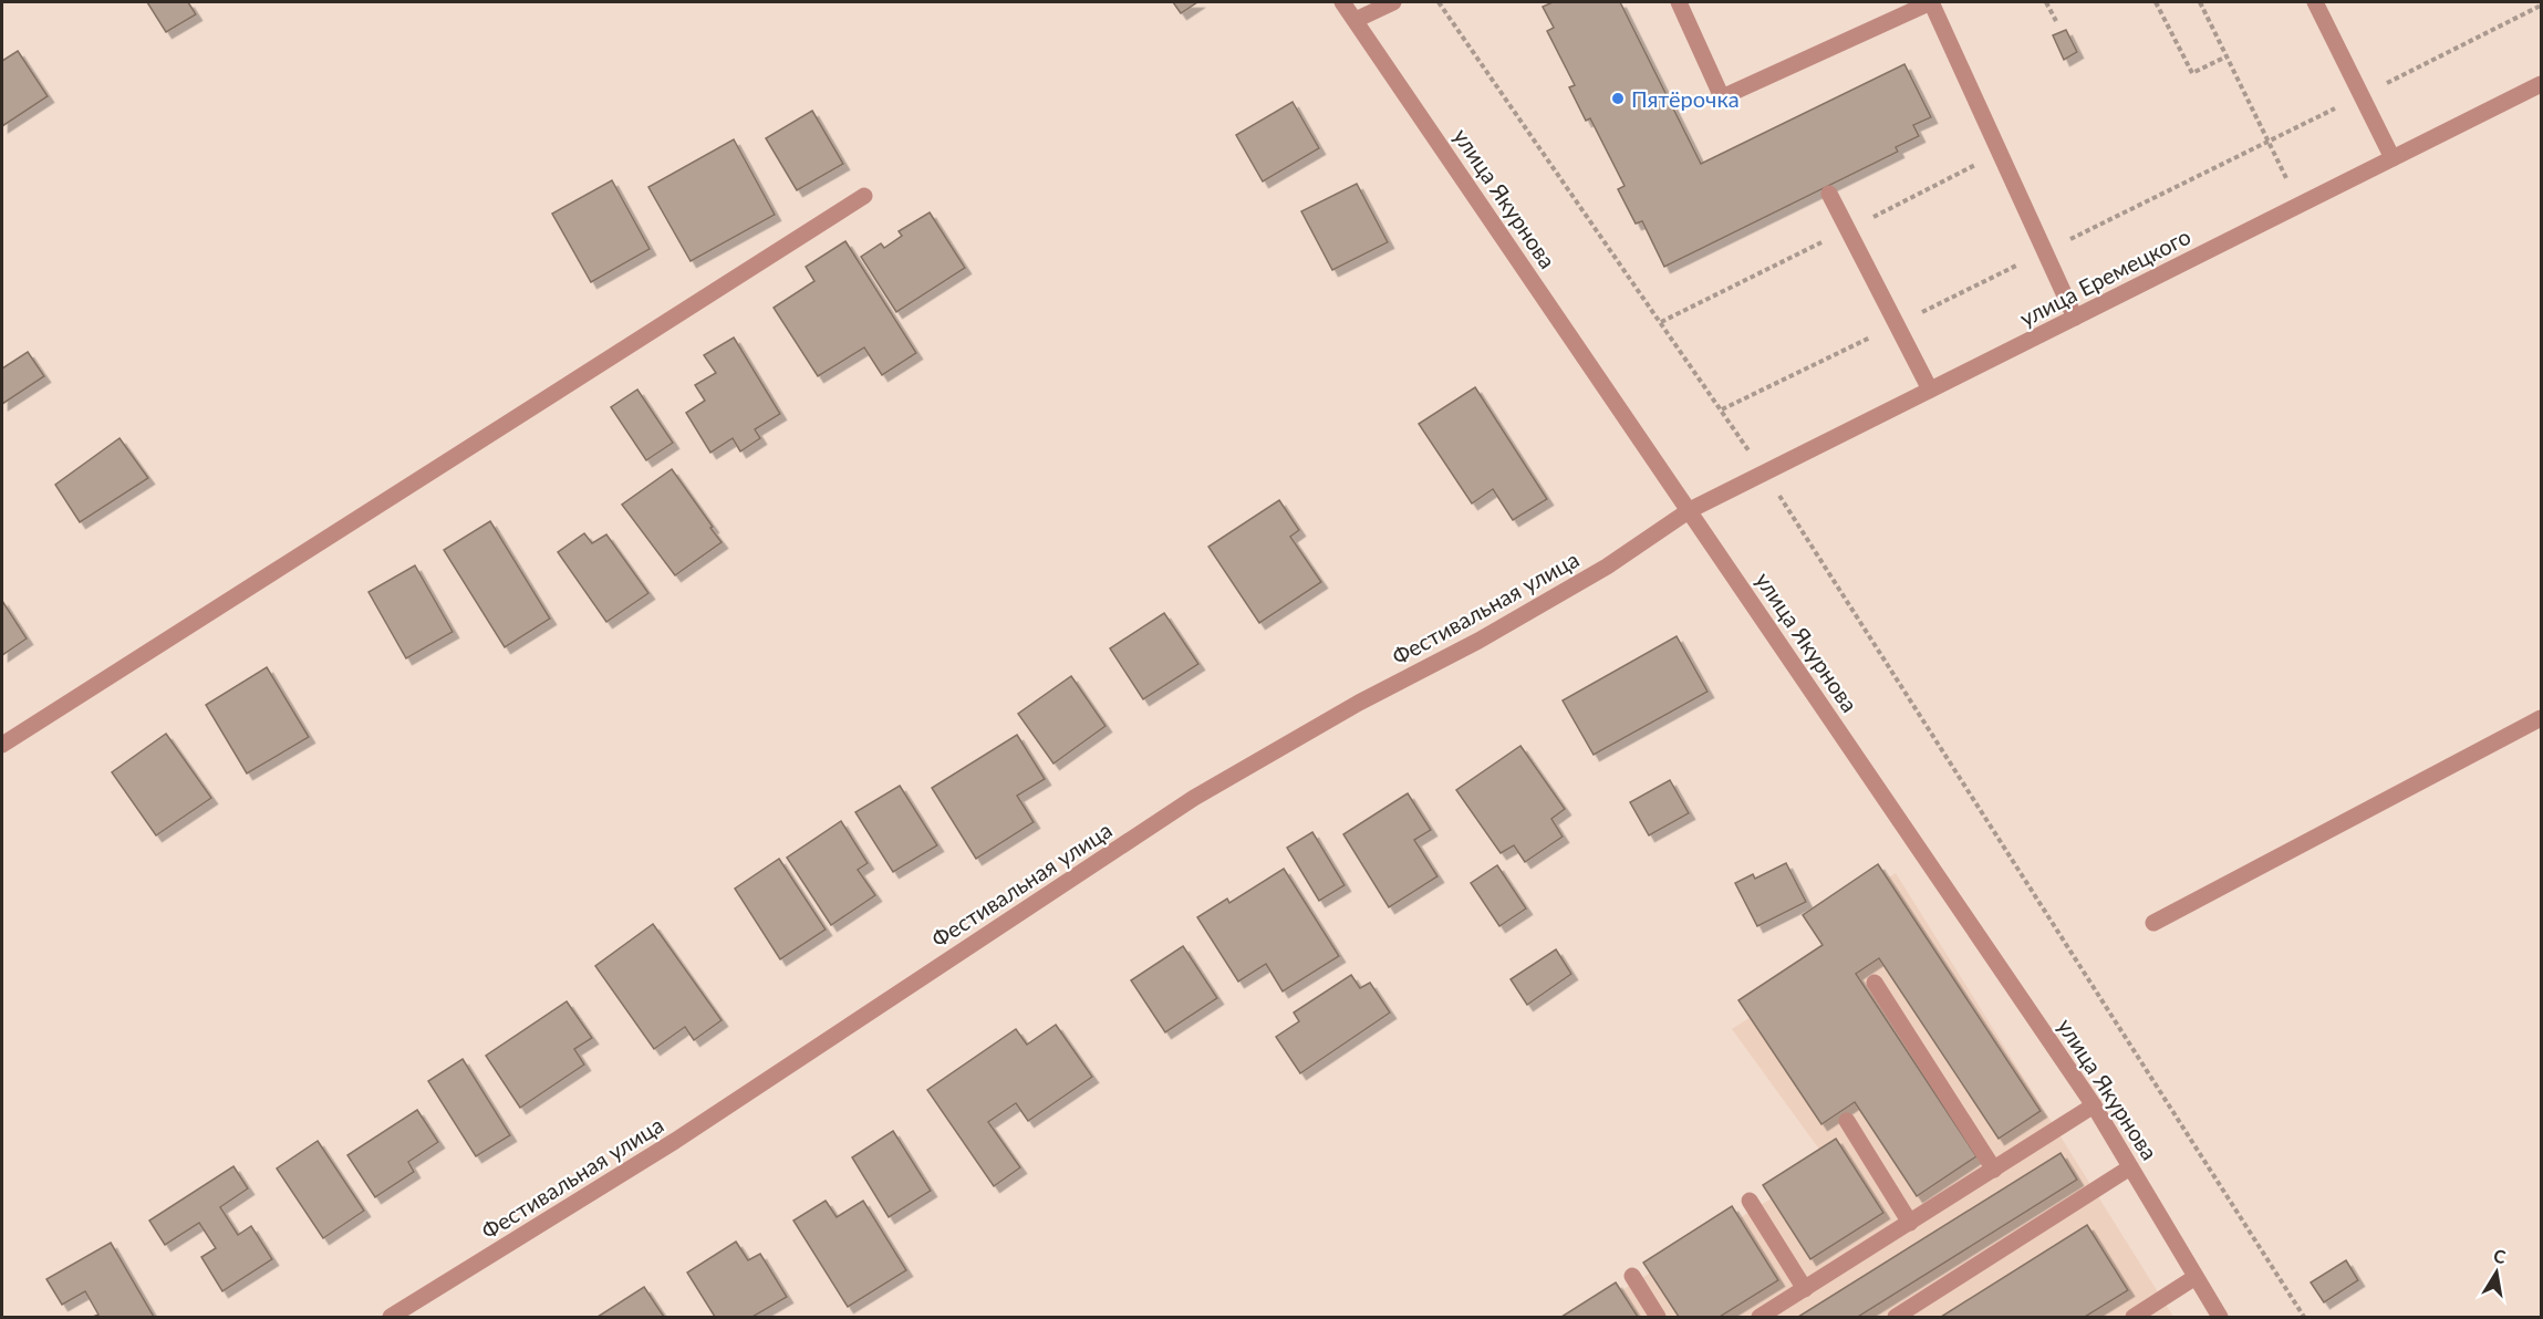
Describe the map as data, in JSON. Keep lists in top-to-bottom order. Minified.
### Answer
{"streets":{"street":["улица Якурнова","улица Еремецкого","Фестивальная улица"]},"crossings":[["улица Якурнова","улица Еремецкого"],["улица Якурнова","Фестивальная улица"],["улица Еремецкого","Фестивальная улица"]],"places":["Пятёрочка"],"north":"top"}
